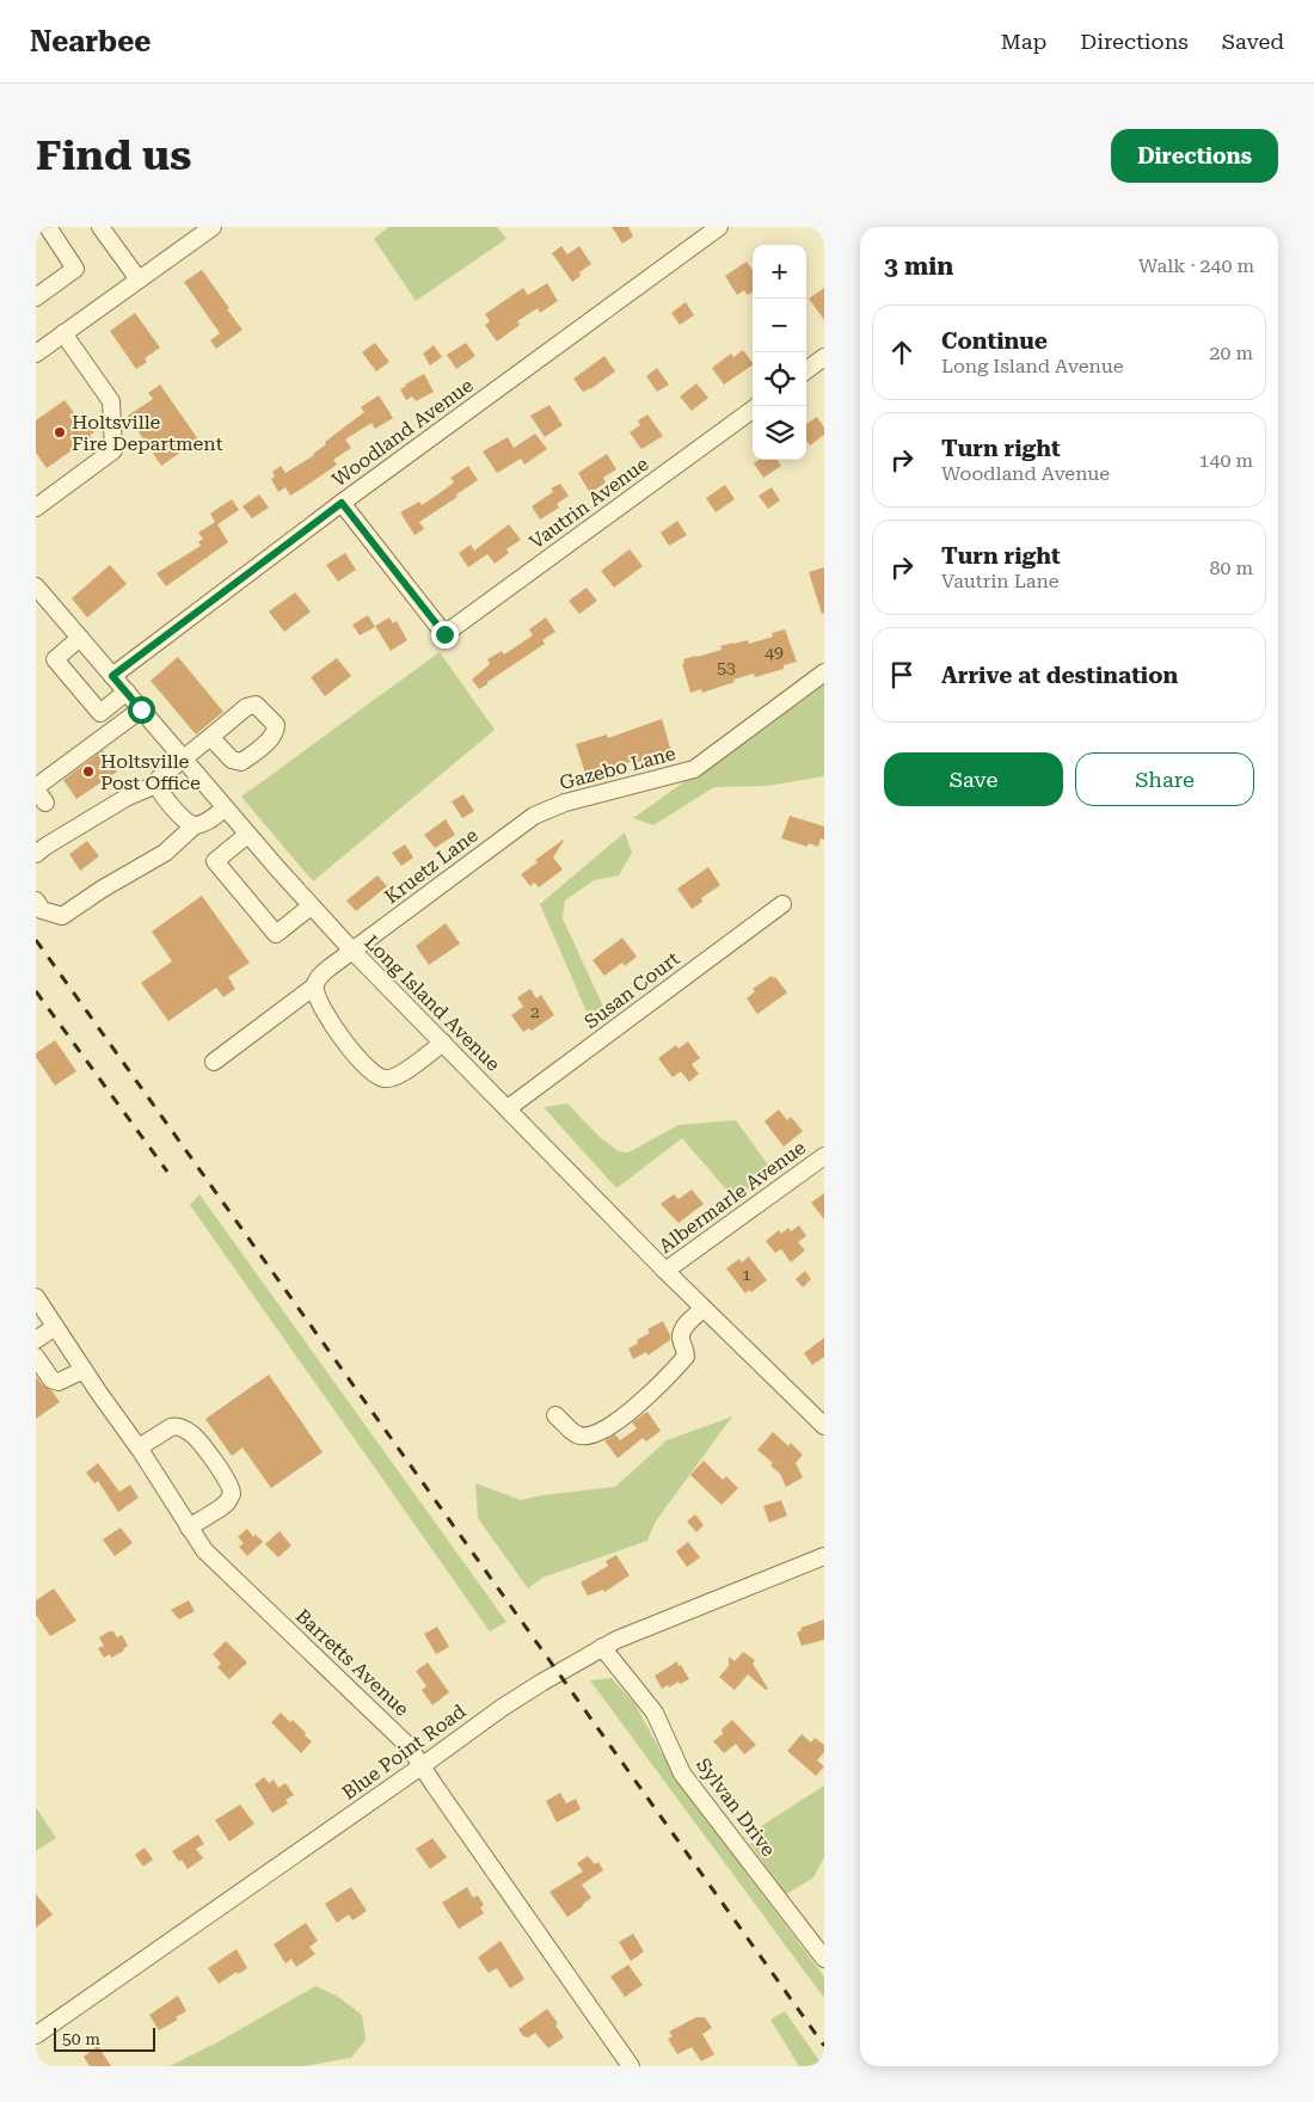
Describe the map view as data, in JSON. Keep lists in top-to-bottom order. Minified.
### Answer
{"streets":{"street":["Woodland Avenue","Vautrin Avenue","Gazebo Lane","Kruetz Lane","Susan Court","Long Island Avenue","Albermarle Avenue","Barretts Avenue","Blue Point Road","Sylvan Drive"]},"crossings":[["Woodland Avenue","Vautrin Avenue"],["Woodland Avenue","Long Island Avenue"],["Gazebo Lane","Kruetz Lane"],["Kruetz Lane","Long Island Avenue"],["Susan Court","Long Island Avenue"],["Long Island Avenue","Albermarle Avenue"],["Barretts Avenue","Blue Point Road"],["Blue Point Road","Sylvan Drive"]],"places":["Holtsville Fire Department","Holtsville Post Office"],"house_numbers":["49","53","2","1"],"scale_bar":"50 m","page":{"header":"Nearbee","nav":["Map","Directions","Saved"],"buttons":["Directions",["Save","Share"]],"title":"Find us","heading":["3 min","Walk · 240 m"],"map_buttons":["+","−"],"list":[["Continue","Long Island Avenue","20 m"],["Turn right","Woodland Avenue","140 m"],["Turn right","Vautrin Lane","80 m"],"Arrive at destination"],"scale":"50 m"}}
